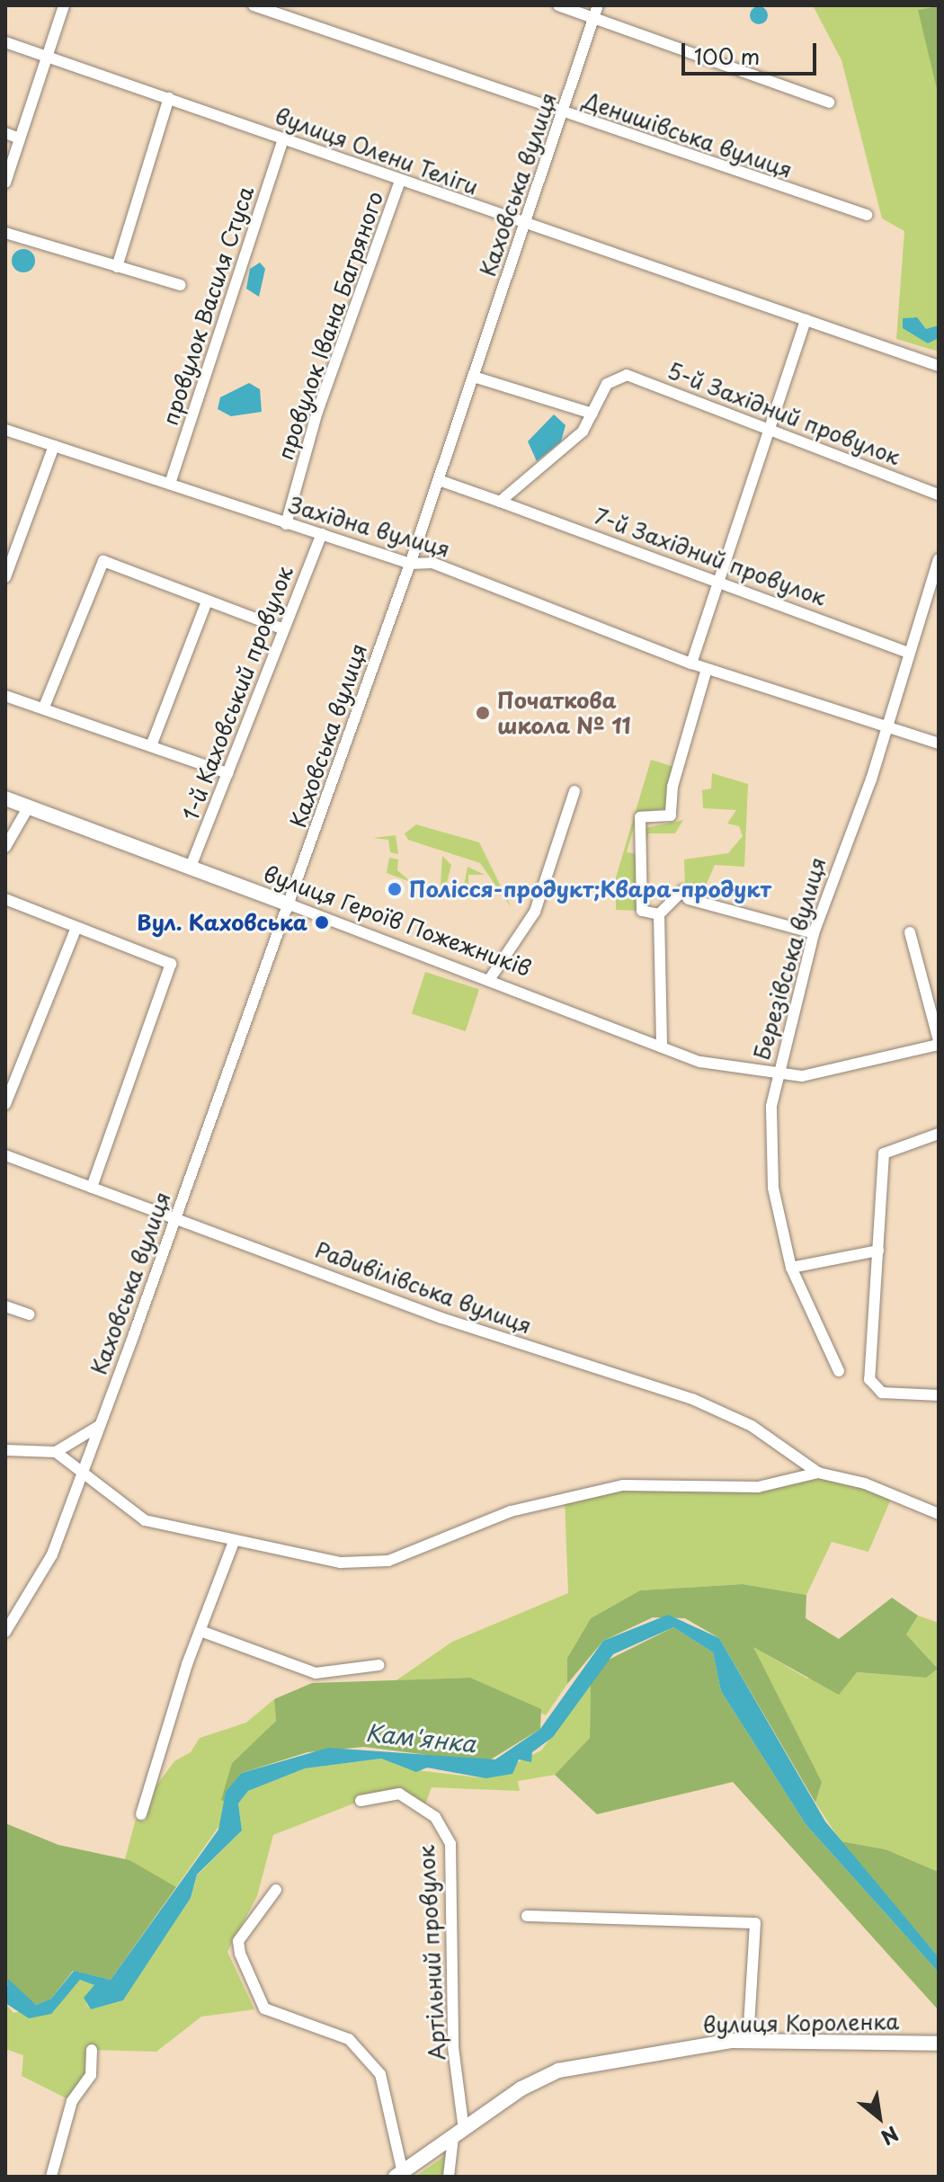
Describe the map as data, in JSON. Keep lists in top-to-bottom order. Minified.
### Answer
{"streets":{"street":["Денишівська вулиця","вулиця Олени Теліги","Каховська вулиця","провулок Василя Стуса","провулок Івана Багряного","5-й Західний провулок","Західна вулиця","7-й Західний провулок","1-й Каховський провулок","вулиця Героїв Пожежників","Березівська вулиця","Радивілівська вулиця","Артільний провулок","вулиця Короленка"]},"crossings":[["Денишівська вулиця","Каховська вулиця"],["вулиця Олени Теліги","Каховська вулиця"],["вулиця Олени Теліги","провулок Василя Стуса"],["вулиця Олени Теліги","провулок Івана Багряного"],["Каховська вулиця","Західна вулиця"],["Каховська вулиця","7-й Західний провулок"],["Каховська вулиця","вулиця Героїв Пожежників"],["Каховська вулиця","Радивілівська вулиця"],["провулок Василя Стуса","Західна вулиця"],["провулок Івана Багряного","Західна вулиця"],["Західна вулиця","1-й Каховський провулок"],["Західна вулиця","Березівська вулиця"],["7-й Західний провулок","Березівська вулиця"],["1-й Каховський провулок","вулиця Героїв Пожежників"],["вулиця Героїв Пожежників","Березівська вулиця"],["Артільний провулок","вулиця Короленка"]],"water":["Кам'янка"],"places":["Початкова школа № 11","Полісся-продукт;Квара-продукт","Вул. Каховська"],"scale_bar":"100 m","north":"bottom right"}
